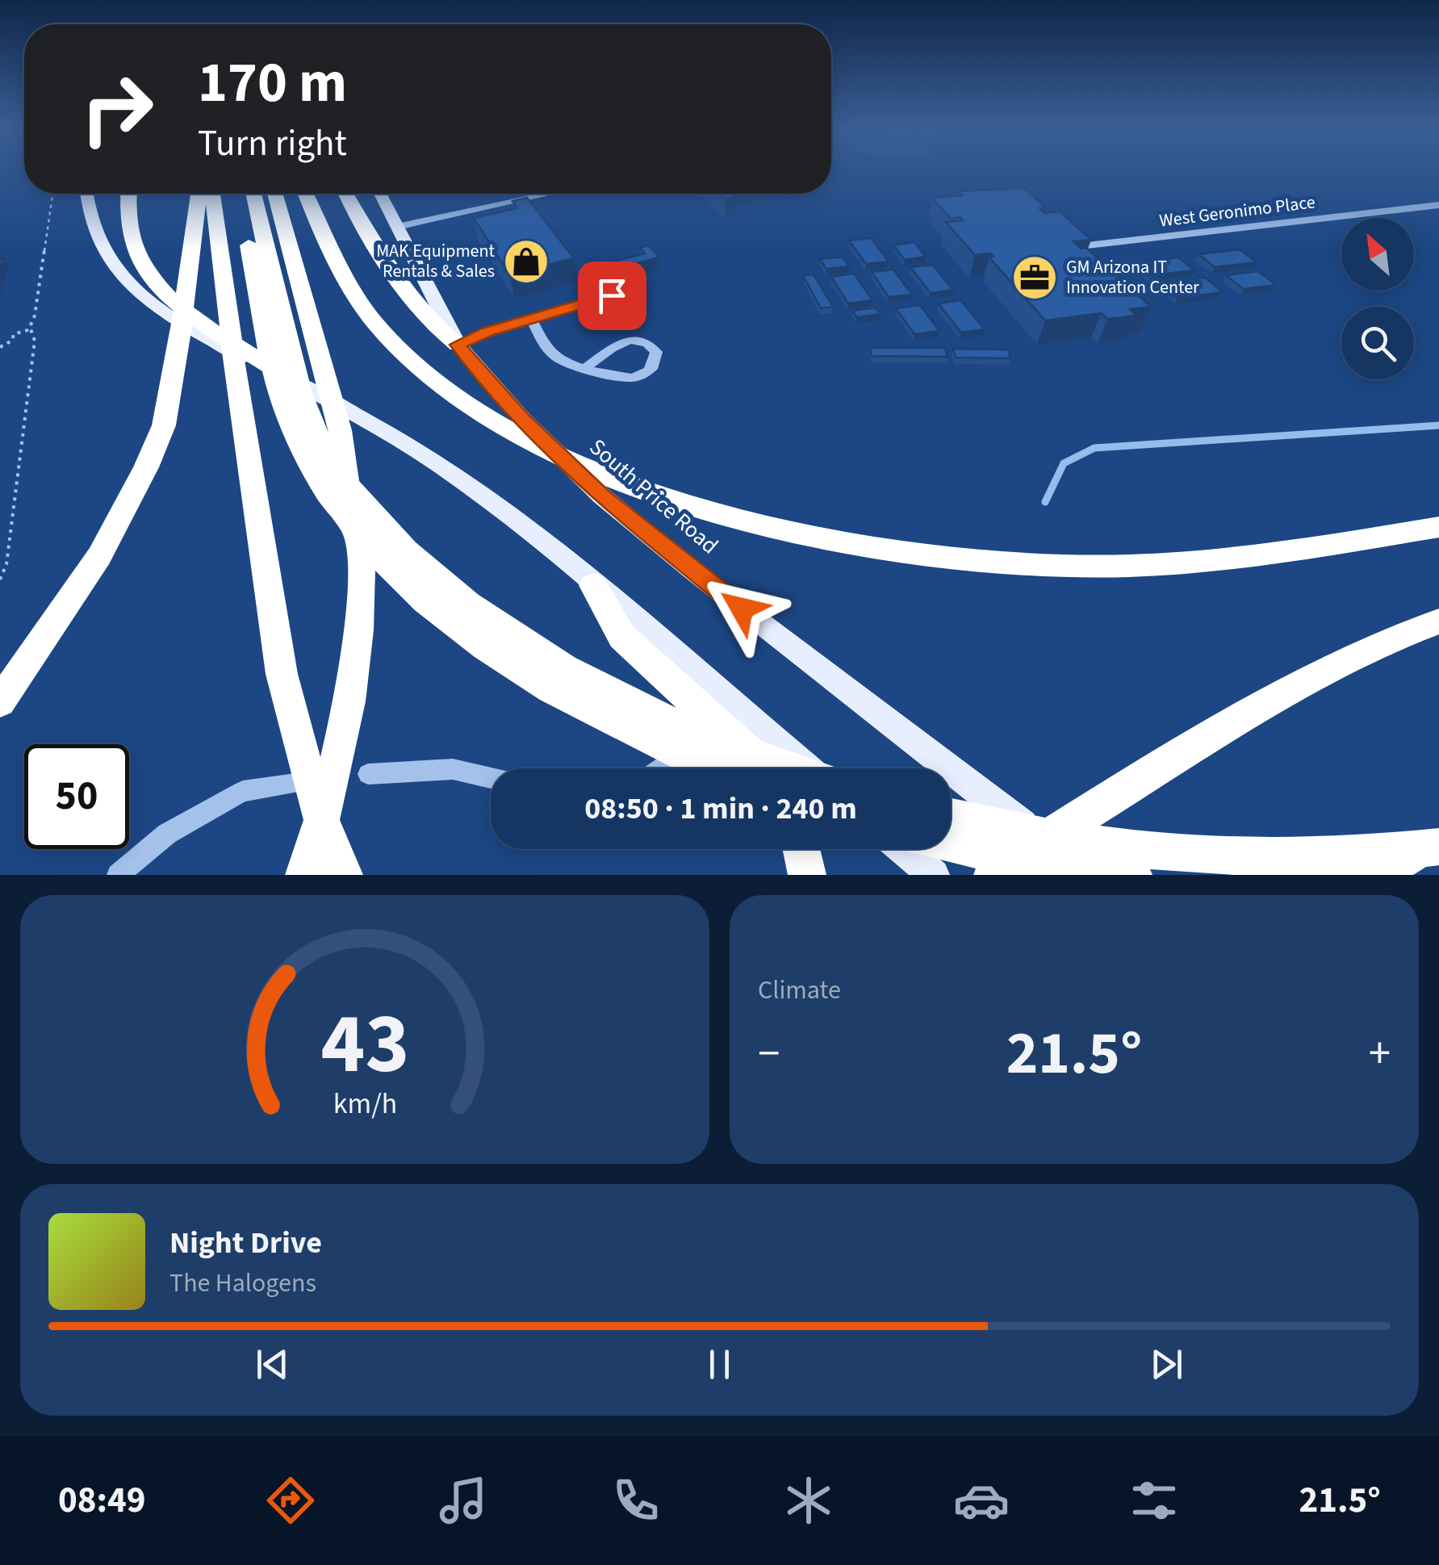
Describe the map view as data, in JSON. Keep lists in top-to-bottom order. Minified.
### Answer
{"streets":{"main road":["South Price Road"],"street":["West Geronimo Place"]},"places":{"shop":["MAK Equipment Rentals & Sales"],"office":["GM Arizona IT Innovation Center"]},"north":"top left","page":{"turn":["170 m","Turn right"],"limit":"50","trip":"08:50 · 1 min · 240 m","tile":"Climate","heat":["−","21.5°","+"],"song":["Night Drive","The Halogens"],"tabs":["08:49","21.5°"],"gauge":["43","km/h"]}}
